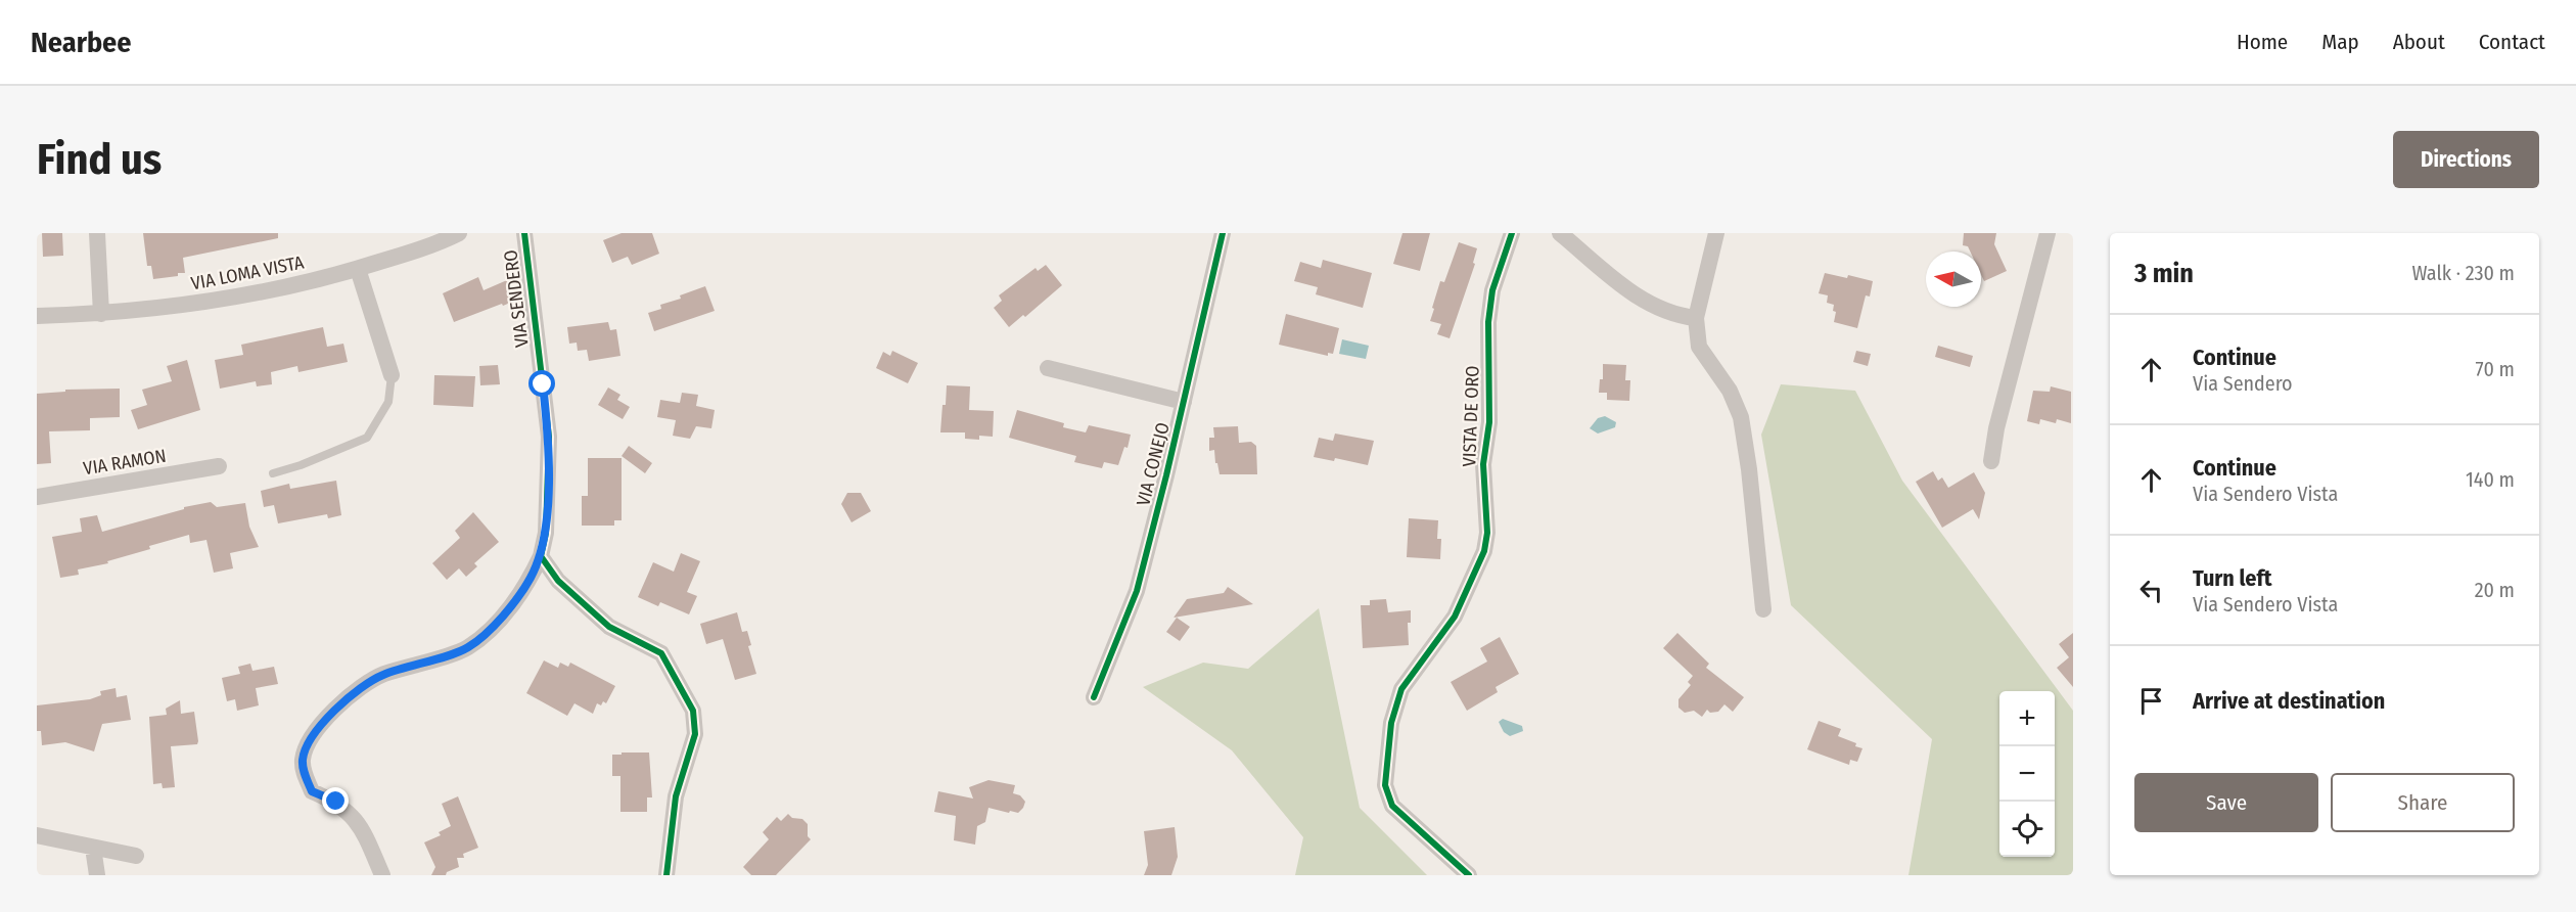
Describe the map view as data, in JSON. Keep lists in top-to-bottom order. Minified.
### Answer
{"streets":{"street":["VIA LOMA VISTA","VIA SENDERO","VISTA DE ORO","VIA RAMON","VIA CONEJO"]},"north":"left","page":{"header":"Nearbee","nav":["Home","Map","About","Contact"],"buttons":["Directions",["Save","Share"]],"title":"Find us","heading":["3 min","Walk · 230 m"],"list":[["Continue","Via Sendero","70 m"],["Continue","Via Sendero Vista","140 m"],["Turn left","Via Sendero Vista","20 m"],"Arrive at destination"],"map_buttons":["+","−"]}}
